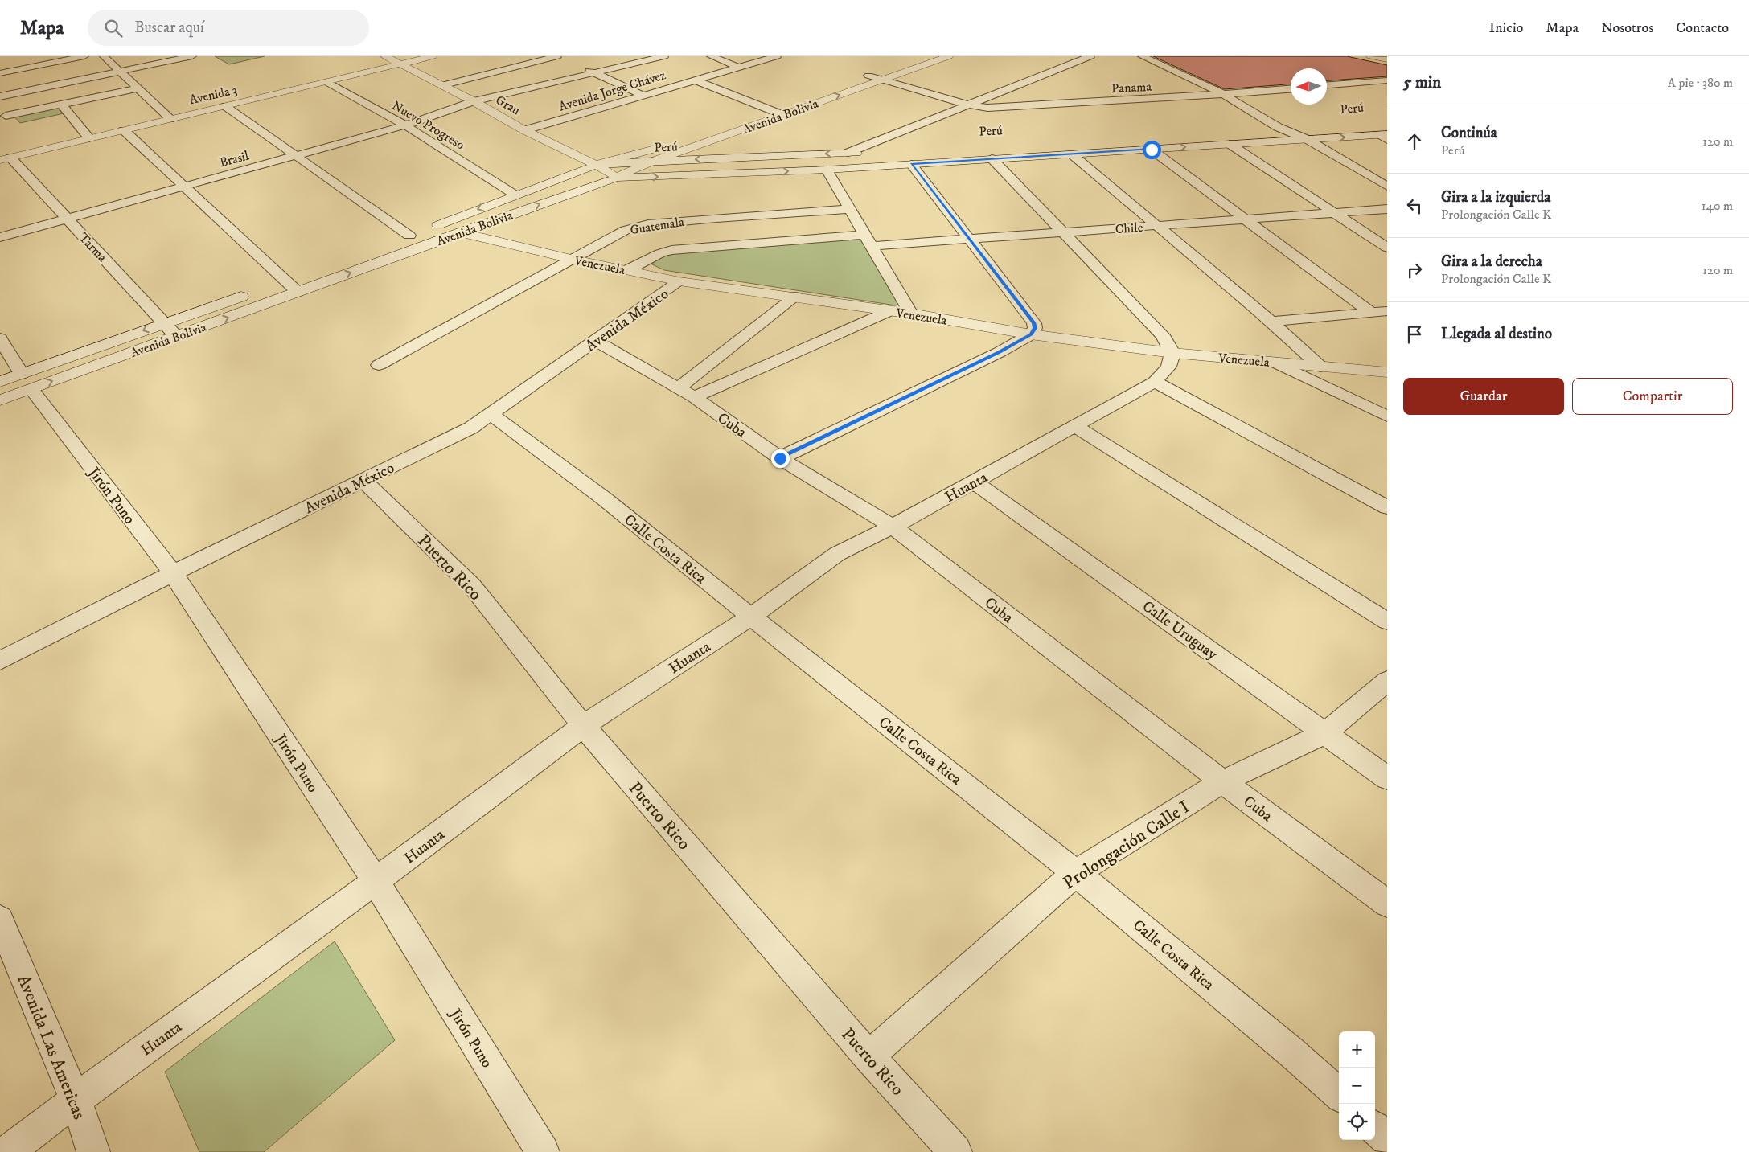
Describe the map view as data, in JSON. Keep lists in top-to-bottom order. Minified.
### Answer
{"streets":{"street":["Panama","Avenida Jorge Chávez","Avenida 3","Grau","Perú","Avenida Bolivia","Nuevo Progreso","Brasil","Guatemala","Chile","Tarma","Venezuela","Avenida México","Cuba","Huanta","Jirón Puno","Calle Costa Rica","Puerto Rico","Calle Uruguay","Prolongación Calle I","Avenida Las Americas"]},"crossings":[["Panama","Avenida Bolivia"],["Avenida Jorge Chávez","Grau"],["Avenida 3","Grau"],["Avenida 3","Nuevo Progreso"],["Avenida 3","Tarma"],["Grau","Perú"],["Grau","Avenida Bolivia"],["Grau","Brasil"],["Perú","Avenida Bolivia"],["Avenida Bolivia","Nuevo Progreso"],["Avenida Bolivia","Tarma"],["Avenida Bolivia","Venezuela"],["Avenida Bolivia","Jirón Puno"],["Nuevo Progreso","Brasil"],["Brasil","Tarma"],["Guatemala","Venezuela"],["Venezuela","Avenida México"],["Venezuela","Huanta"],["Avenida México","Cuba"],["Avenida México","Jirón Puno"],["Avenida México","Calle Costa Rica"],["Avenida México","Puerto Rico"],["Cuba","Huanta"],["Cuba","Prolongación Calle I"],["Huanta","Jirón Puno"],["Huanta","Calle Costa Rica"],["Huanta","Puerto Rico"],["Huanta","Calle Uruguay"],["Huanta","Avenida Las Americas"],["Calle Costa Rica","Prolongación Calle I"],["Puerto Rico","Prolongación Calle I"],["Calle Uruguay","Prolongación Calle I"]],"north":"left","page":{"header":"Mapa","search":"Buscar aquí","nav":["Inicio","Mapa","Nosotros","Contacto"],"heading":["5 min","A pie · 380 m"],"list":[["Continúa","Perú","120 m"],["Gira a la izquierda","Prolongación Calle K","140 m"],["Gira a la derecha","Prolongación Calle K","120 m"],"Llegada al destino"],"buttons":["Guardar","Compartir"],"map_buttons":["+","−"]}}
